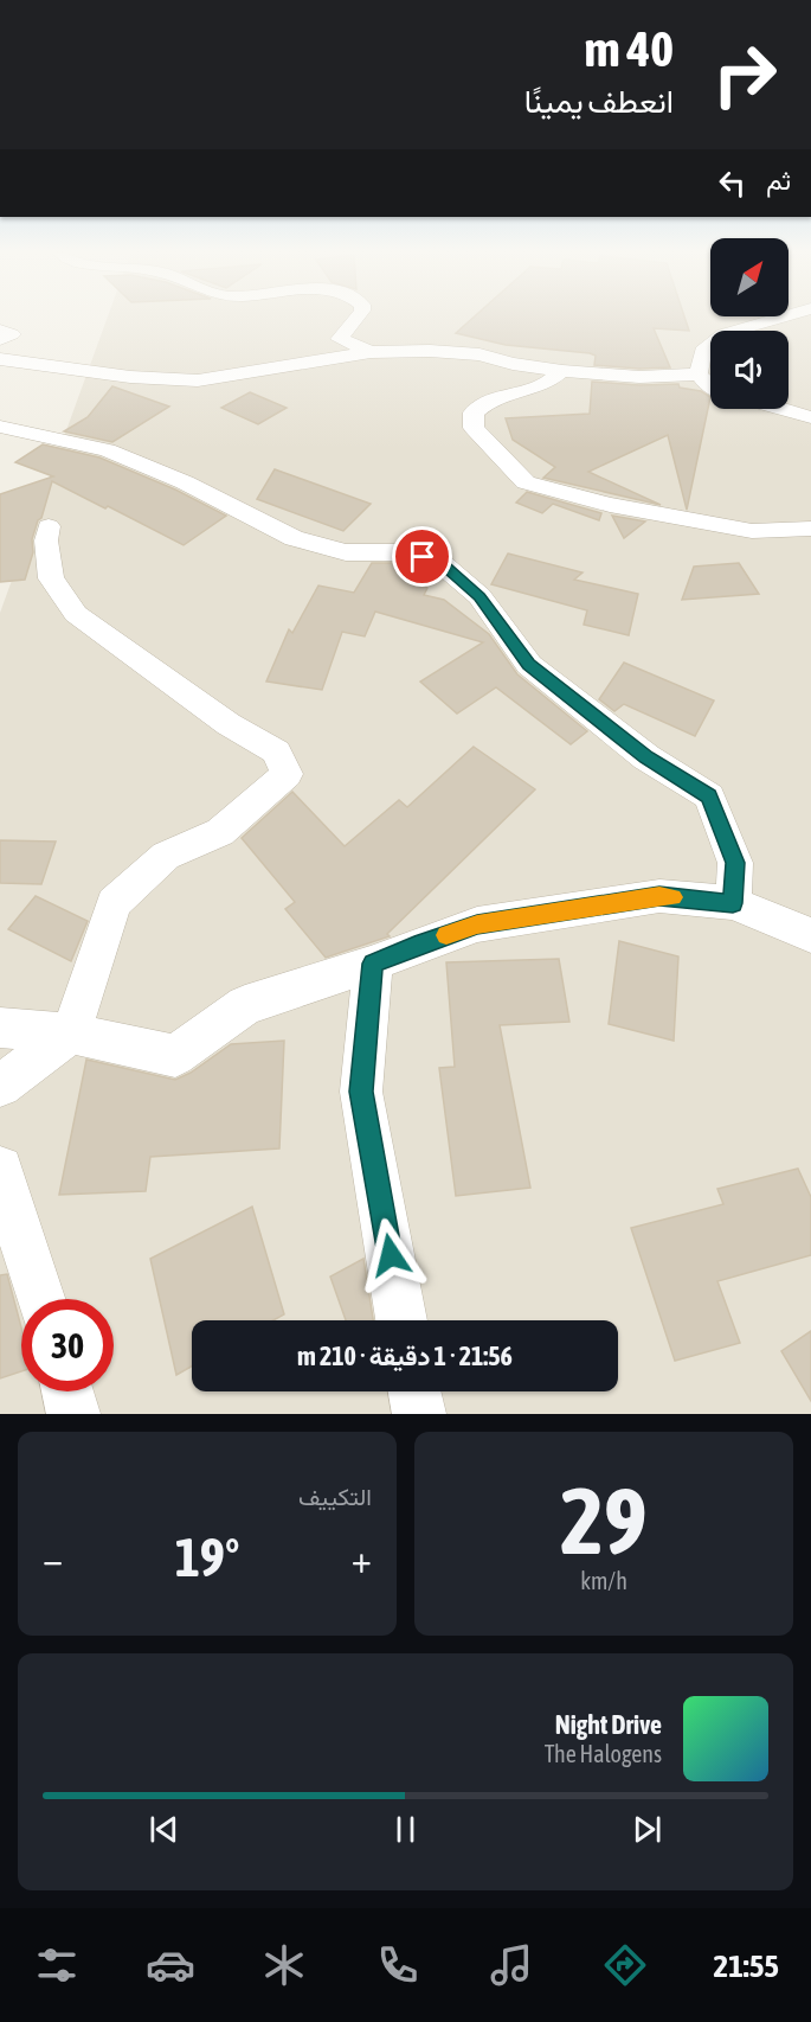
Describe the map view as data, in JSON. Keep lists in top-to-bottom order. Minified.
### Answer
{"north":"top right","page":{"turn":["40 m","انعطف يمينًا"],"then":"ثم","limit":"30","trip":"21:56 · 1 دقيقة · 210 m","tile":[["29","km/h"],"التكييف"],"heat":["−","19°","+"],"song":["Night Drive","The Halogens"],"tabs":"21:55"}}
